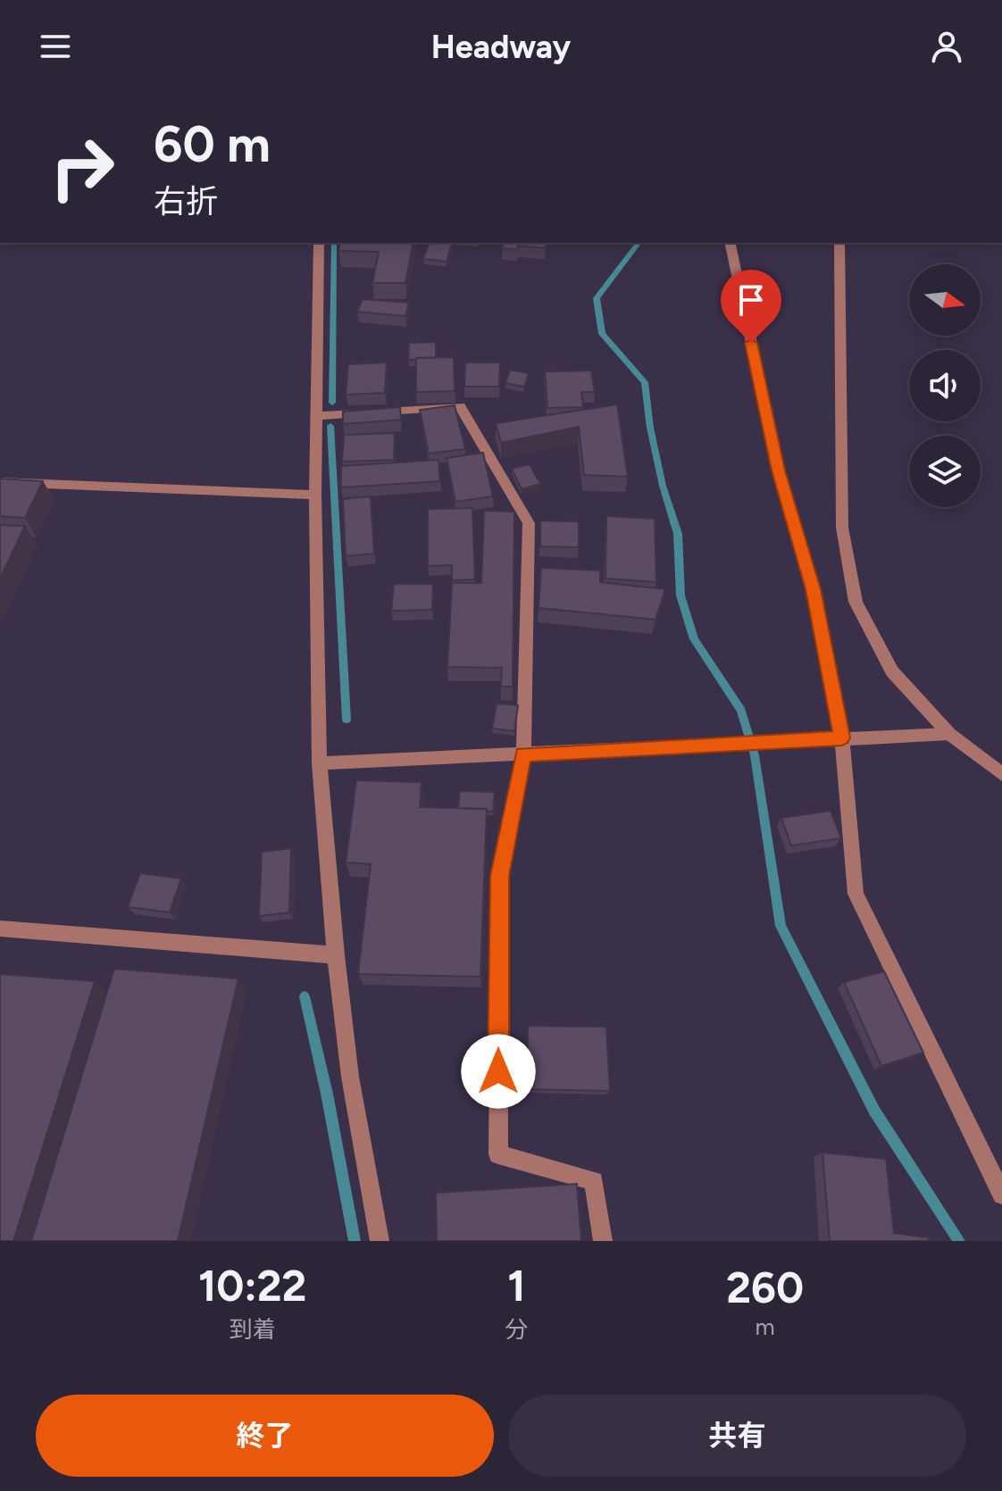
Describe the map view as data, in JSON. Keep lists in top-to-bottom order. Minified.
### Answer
{"north":"right","page":{"header":"Headway","turn":["60 m","右折"],"eta":["10:22","到着","1","分","260","m"],"buttons":["終了","共有"]}}
